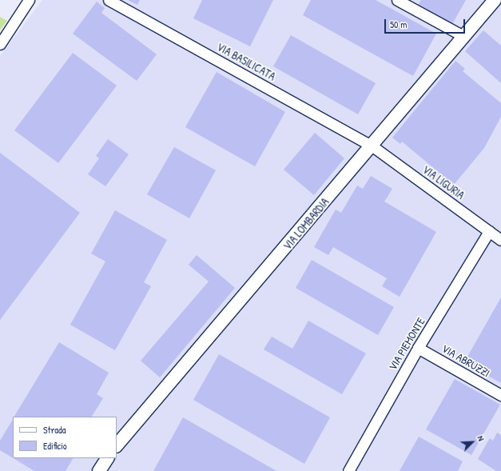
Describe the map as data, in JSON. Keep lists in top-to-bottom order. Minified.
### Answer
{"streets":{"street":["VIA BASILICATA","VIA LIGURIA","VIA LOMBARDIA","VIA PIEMONTE","VIA ABRUZZI"]},"crossings":[["VIA BASILICATA","VIA LIGURIA"],["VIA BASILICATA","VIA LOMBARDIA"],["VIA LIGURIA","VIA LOMBARDIA"],["VIA LIGURIA","VIA PIEMONTE"],["VIA PIEMONTE","VIA ABRUZZI"]],"legend":["Strada","Edificio"],"scale_bar":"50 m","north":"top right"}
